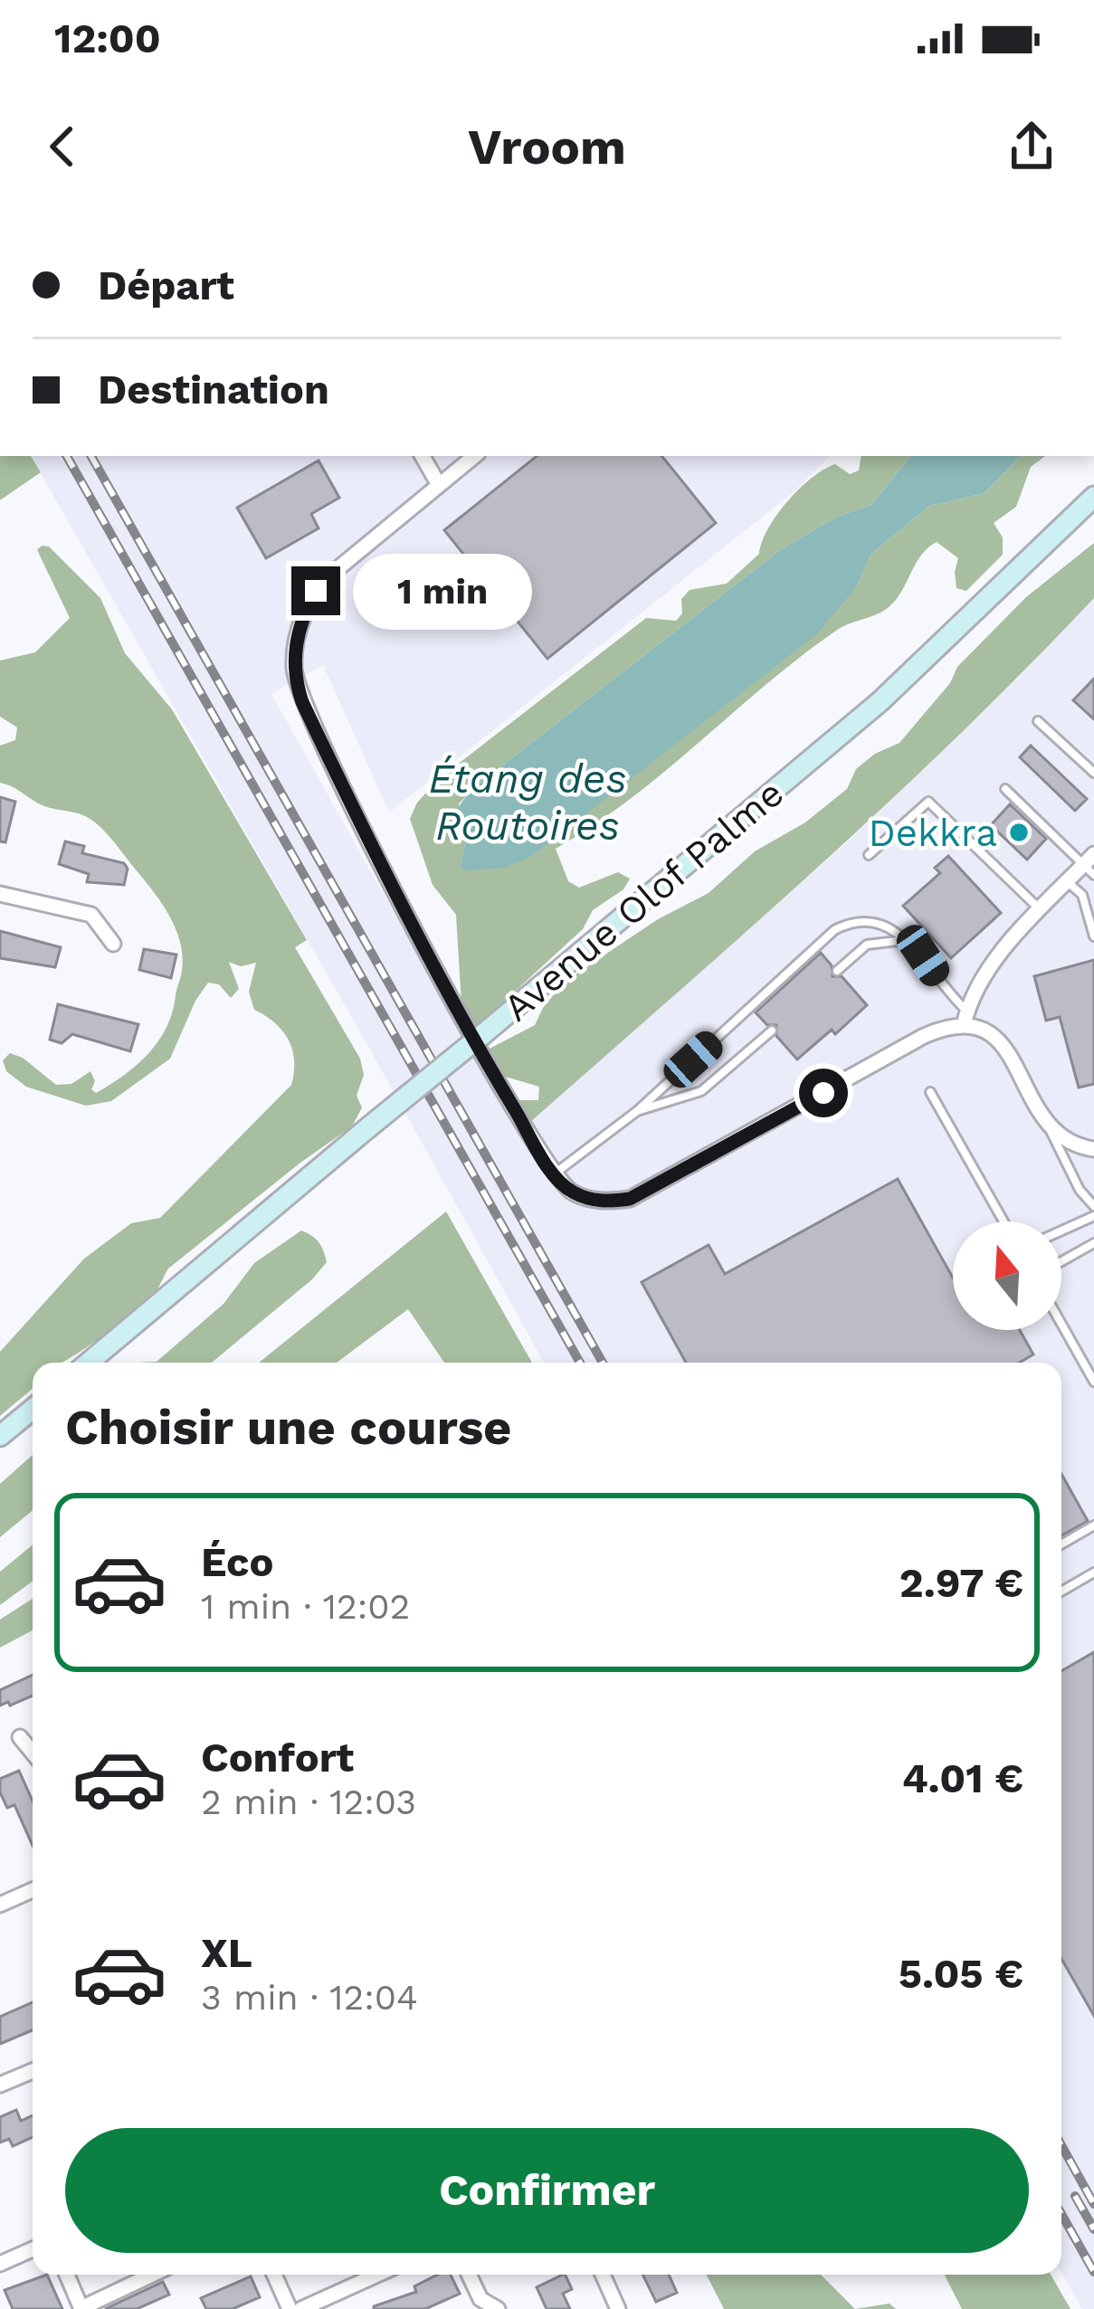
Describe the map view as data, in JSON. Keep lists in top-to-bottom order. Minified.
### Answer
{"streets":{"main road":["Avenue Olof Palme"]},"water":["Étang des Routoires"],"places":["Dekkra"],"north":"top","page":{"status":"12:00","header":"Vroom","banner":["Départ","Destination"],"bubble":"1 min","heading":"Choisir une course","list":[{"name":"Éco","note":"1 min · 12:02","value":"2.97 €"},{"name":"Confort","note":"2 min · 12:03","value":"4.01 €"},{"name":"XL","note":"3 min · 12:04","value":"5.05 €"}],"buttons":"Confirmer"}}
